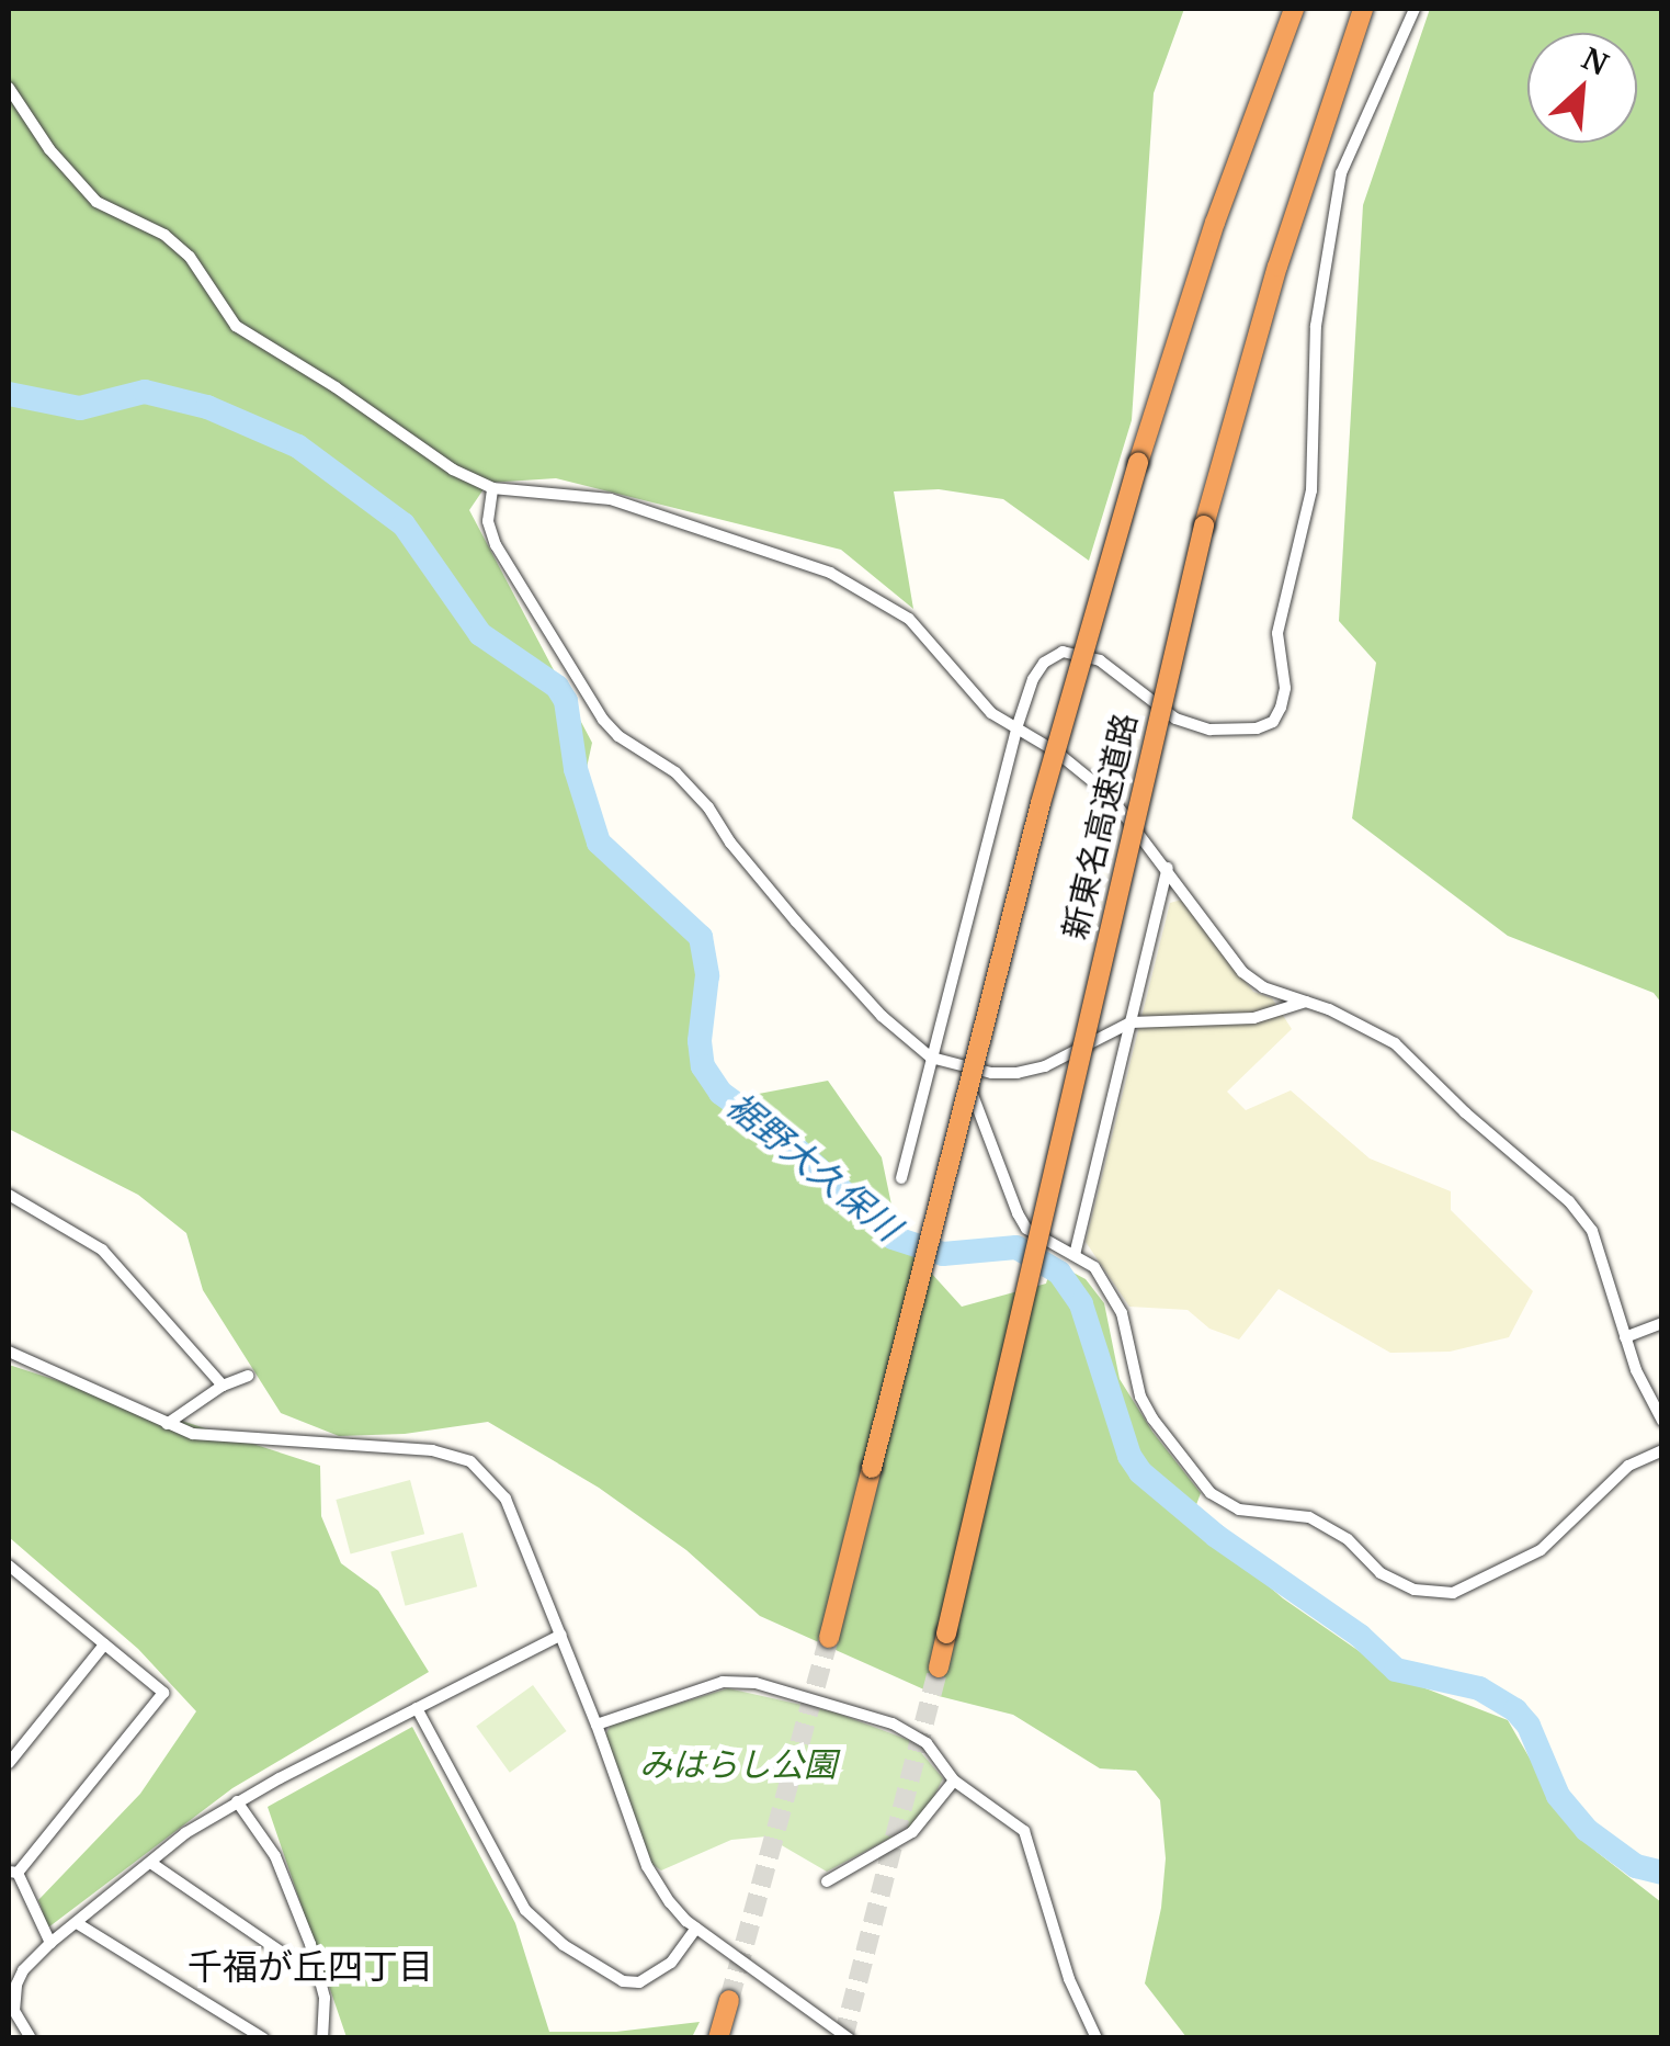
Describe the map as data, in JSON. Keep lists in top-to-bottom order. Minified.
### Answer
{"streets":{"highway":["新東名高速道路"]},"districts":["千福が丘四丁目"],"water":["裾野大久保川"],"parks":["みはらし公園"],"north":"top right"}
